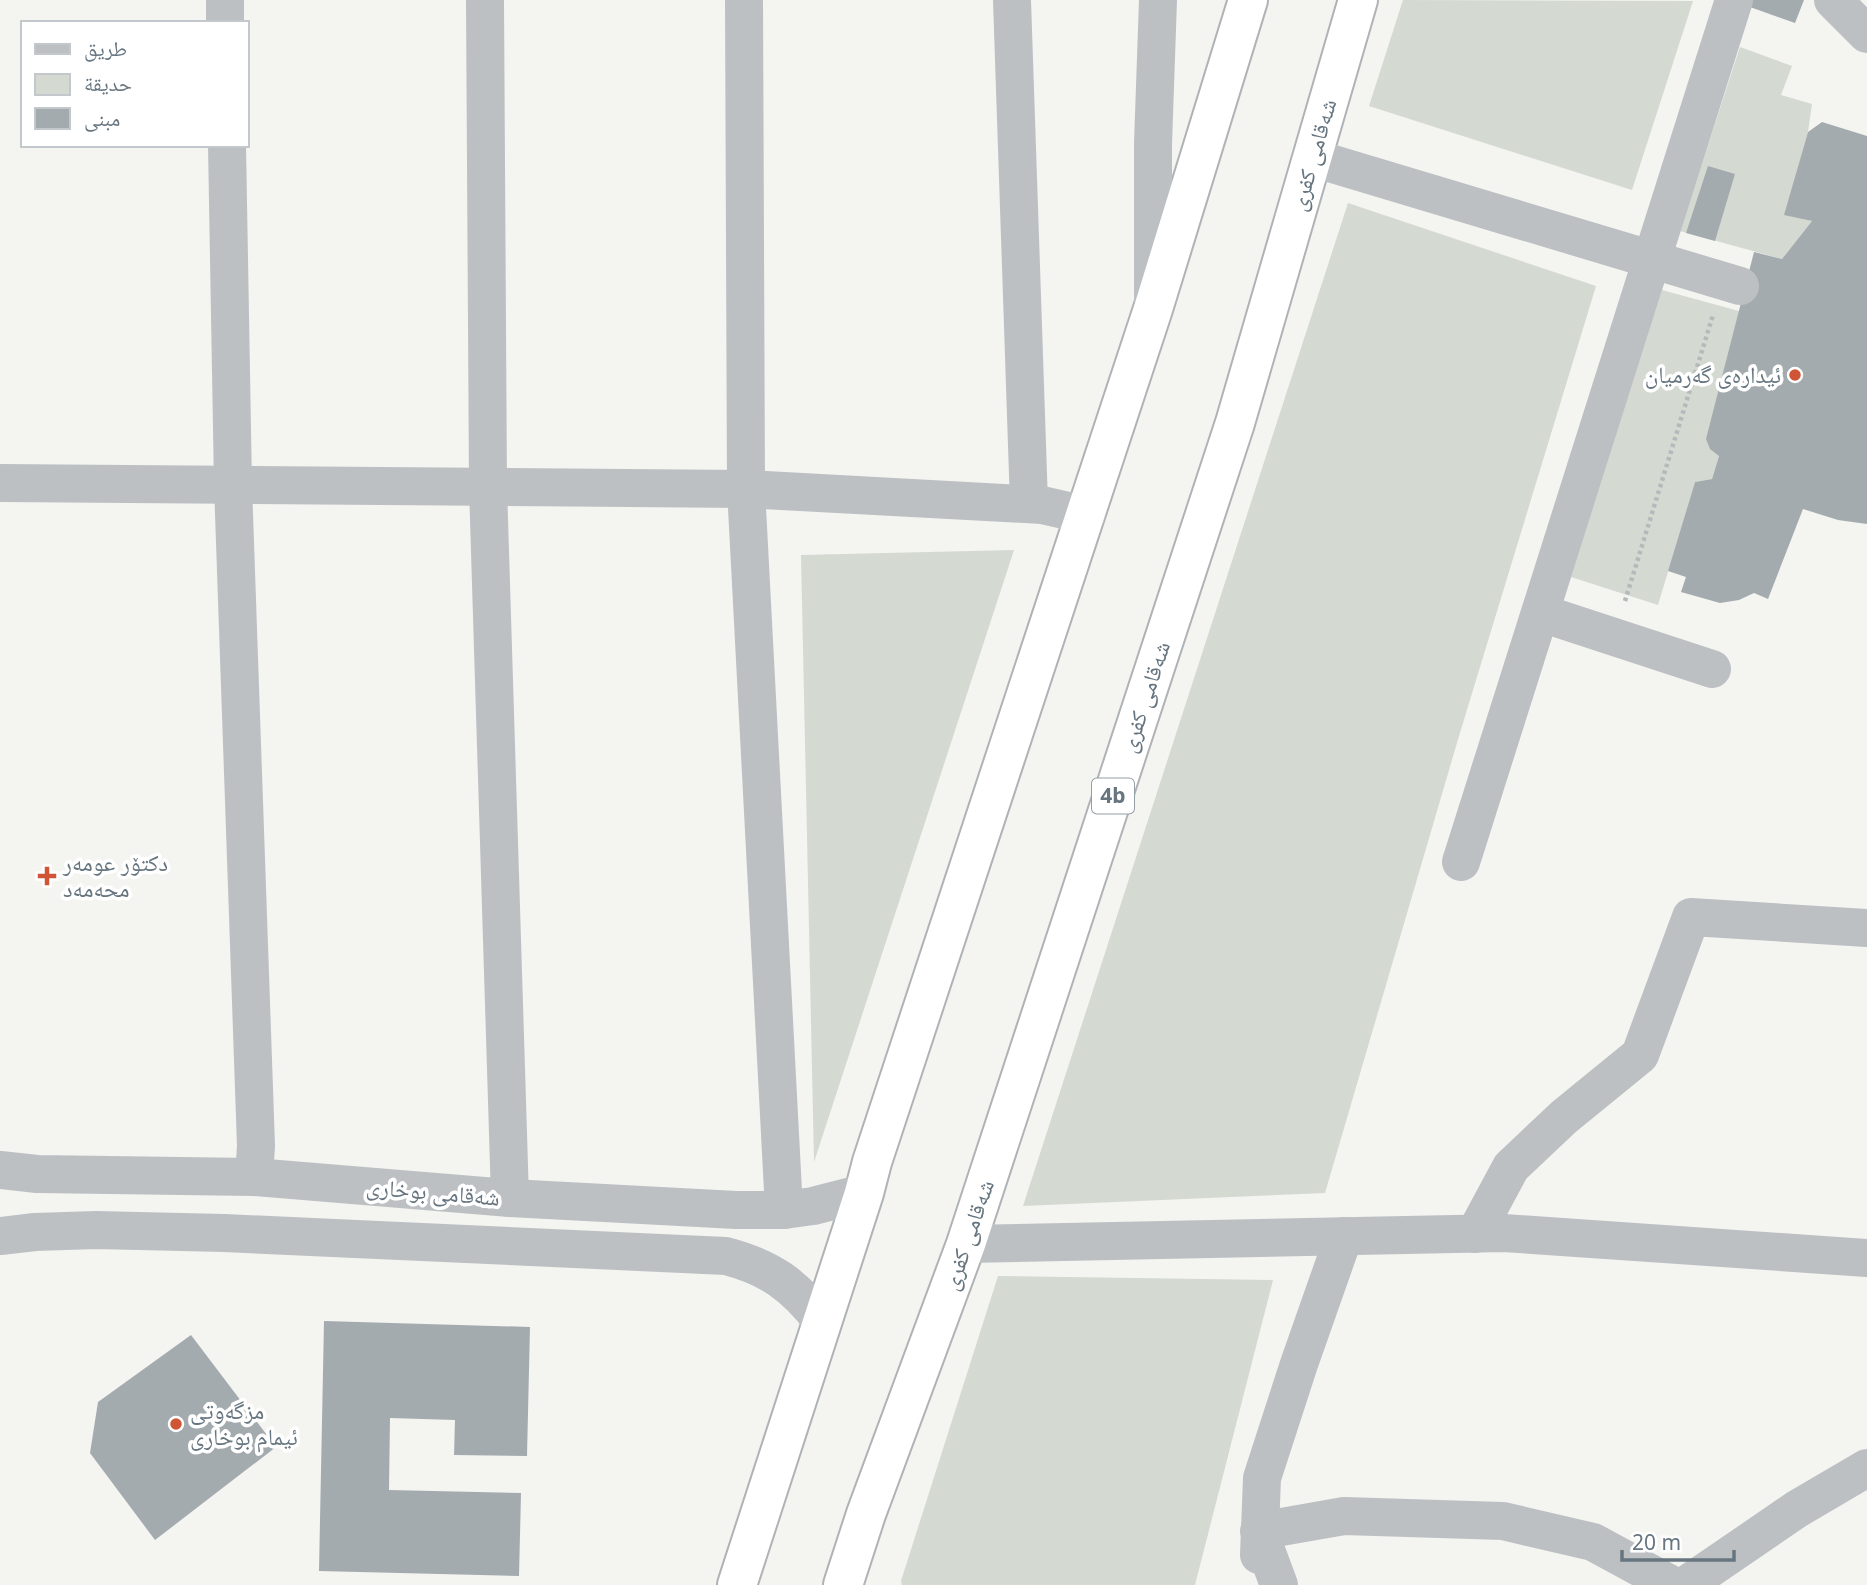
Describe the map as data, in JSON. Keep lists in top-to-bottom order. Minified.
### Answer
{"streets":{"highway":["شەقامی کفری","4b"],"street":["شەقامی بوخاری"]},"places":{"other":["ئیدارەی گەرمیان","مزگەوتی ئیمام بوخاری"],"health":["دکتۆر عومەر محەمەد"]},"legend":["طريق","حديقة","مبنى"],"scale_bar":"20 m"}
